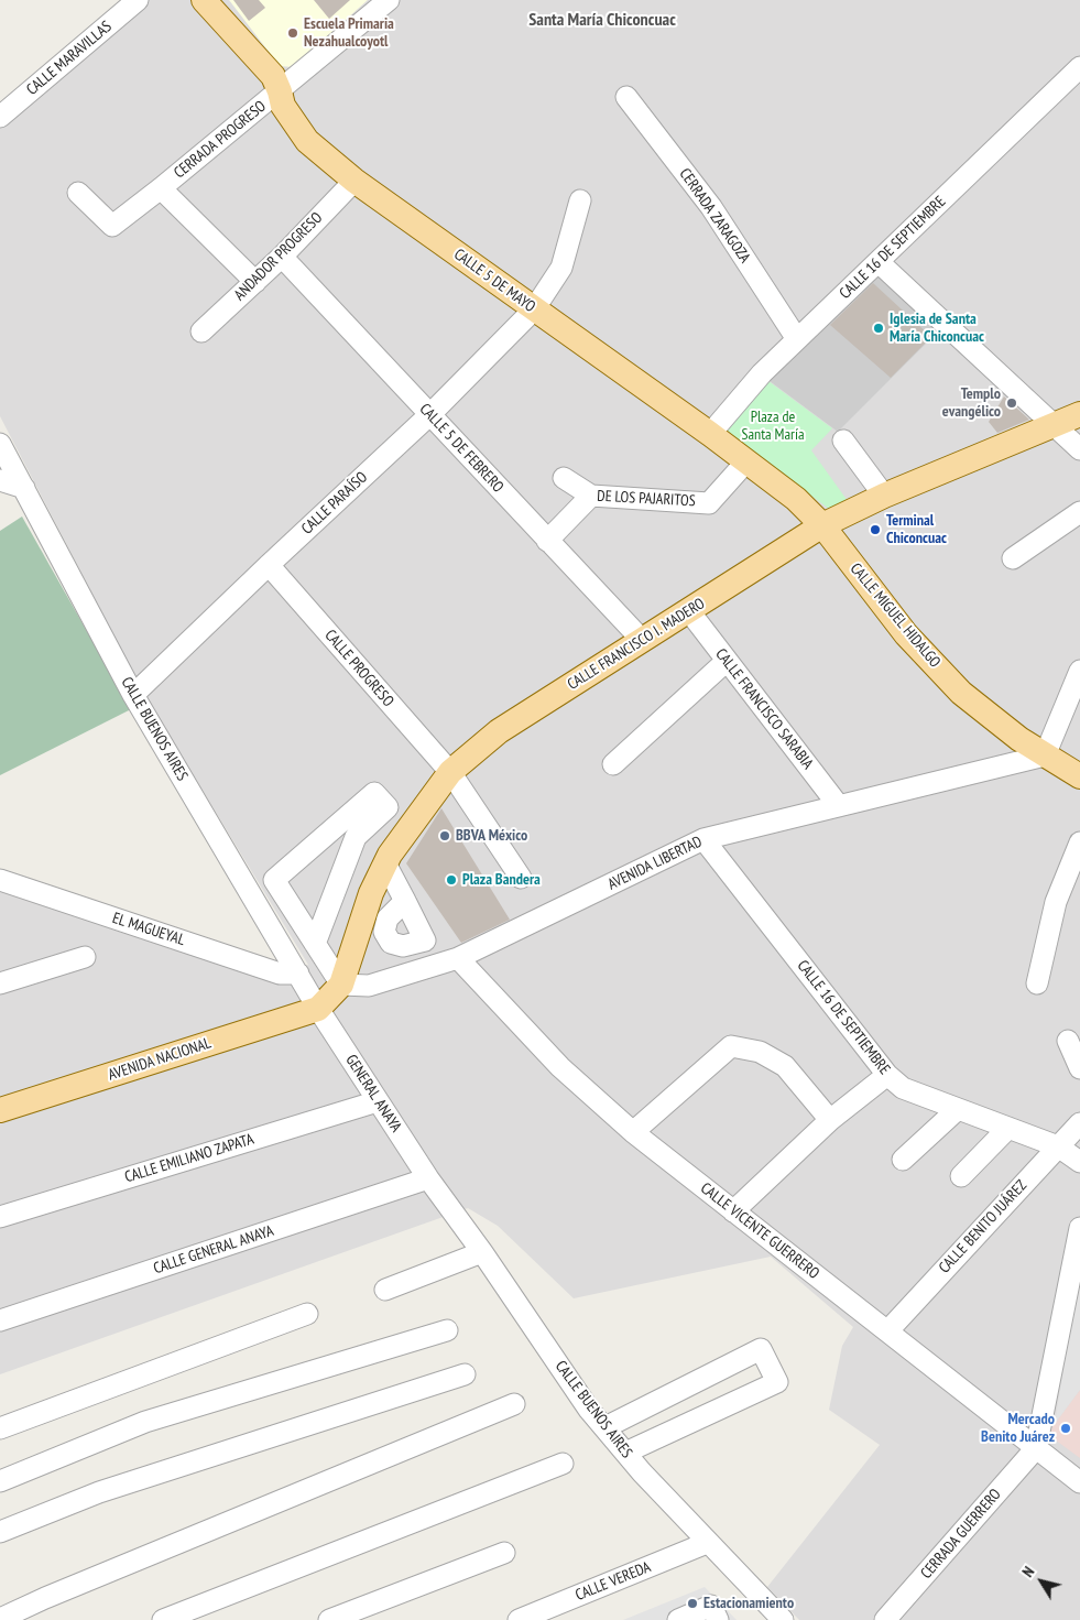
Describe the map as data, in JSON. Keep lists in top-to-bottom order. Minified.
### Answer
{"streets":{"main road":["CALLE 5 DE MAYO","CALLE MIGUEL HIDALGO","CALLE FRANCISCO I. MADERO","AVENIDA NACIONAL"],"street":["CALLE MARAVILLAS","CERRADA PROGRESO","CERRADA ZARAGOZA","CALLE 16 DE SEPTIEMBRE","ANDADOR PROGRESO","CALLE 5 DE FEBRERO","DE LOS PAJARITOS","CALLE PARAÍSO","CALLE PROGRESO","CALLE FRANCISCO SARABIA","CALLE BUENOS AIRES","AVENIDA LIBERTAD","EL MAGUEYAL","GENERAL ANAYA","CALLE EMILIANO ZAPATA","CALLE BENITO JUÁREZ","CALLE VICENTE GUERRERO","CALLE GENERAL ANAYA","CERRADA GUERRERO","CALLE VEREDA"]},"crossings":[["CERRADA PROGRESO","CALLE 5 DE MAYO"],["CERRADA ZARAGOZA","CALLE 16 DE SEPTIEMBRE"],["CALLE 16 DE SEPTIEMBRE","CALLE 5 DE MAYO"],["CALLE 16 DE SEPTIEMBRE","AVENIDA LIBERTAD"],["CALLE 16 DE SEPTIEMBRE","CALLE BENITO JUÁREZ"],["ANDADOR PROGRESO","CALLE 5 DE MAYO"],["ANDADOR PROGRESO","CALLE 5 DE FEBRERO"],["CALLE 5 DE MAYO","DE LOS PAJARITOS"],["CALLE 5 DE MAYO","CALLE PARAÍSO"],["CALLE 5 DE MAYO","CALLE MIGUEL HIDALGO"],["CALLE 5 DE MAYO","CALLE FRANCISCO I. MADERO"],["CALLE 5 DE FEBRERO","DE LOS PAJARITOS"],["CALLE 5 DE FEBRERO","CALLE PARAÍSO"],["CALLE 5 DE FEBRERO","CALLE FRANCISCO I. MADERO"],["CALLE PARAÍSO","CALLE PROGRESO"],["CALLE PARAÍSO","CALLE BUENOS AIRES"],["CALLE MIGUEL HIDALGO","CALLE FRANCISCO I. MADERO"],["CALLE MIGUEL HIDALGO","AVENIDA LIBERTAD"],["CALLE FRANCISCO I. MADERO","CALLE PROGRESO"],["CALLE FRANCISCO I. MADERO","CALLE FRANCISCO SARABIA"],["CALLE FRANCISCO I. MADERO","CALLE BUENOS AIRES"],["CALLE FRANCISCO I. MADERO","AVENIDA LIBERTAD"],["CALLE FRANCISCO I. MADERO","AVENIDA NACIONAL"],["CALLE FRANCISCO I. MADERO","GENERAL ANAYA"],["CALLE FRANCISCO SARABIA","AVENIDA LIBERTAD"],["CALLE BUENOS AIRES","EL MAGUEYAL"],["CALLE BUENOS AIRES","AVENIDA NACIONAL"],["CALLE BUENOS AIRES","GENERAL ANAYA"],["CALLE BUENOS AIRES","CALLE GENERAL ANAYA"],["CALLE BUENOS AIRES","CALLE VEREDA"],["AVENIDA LIBERTAD","CALLE VICENTE GUERRERO"],["AVENIDA NACIONAL","GENERAL ANAYA"],["GENERAL ANAYA","CALLE EMILIANO ZAPATA"],["GENERAL ANAYA","CALLE GENERAL ANAYA"],["CALLE BENITO JUÁREZ","CALLE VICENTE GUERRERO"],["CALLE VICENTE GUERRERO","CERRADA GUERRERO"]],"districts":["Santa María Chiconcuac"],"parks":["Plaza de Santa María"],"places":["Escuela Primaria Nezahualcoyotl","Iglesia de Santa María Chiconcuac","Templo evangélico","Terminal Chiconcuac","BBVA México","Plaza Bandera","Mercado Benito Juárez","Estacionamiento"],"north":"top left"}
